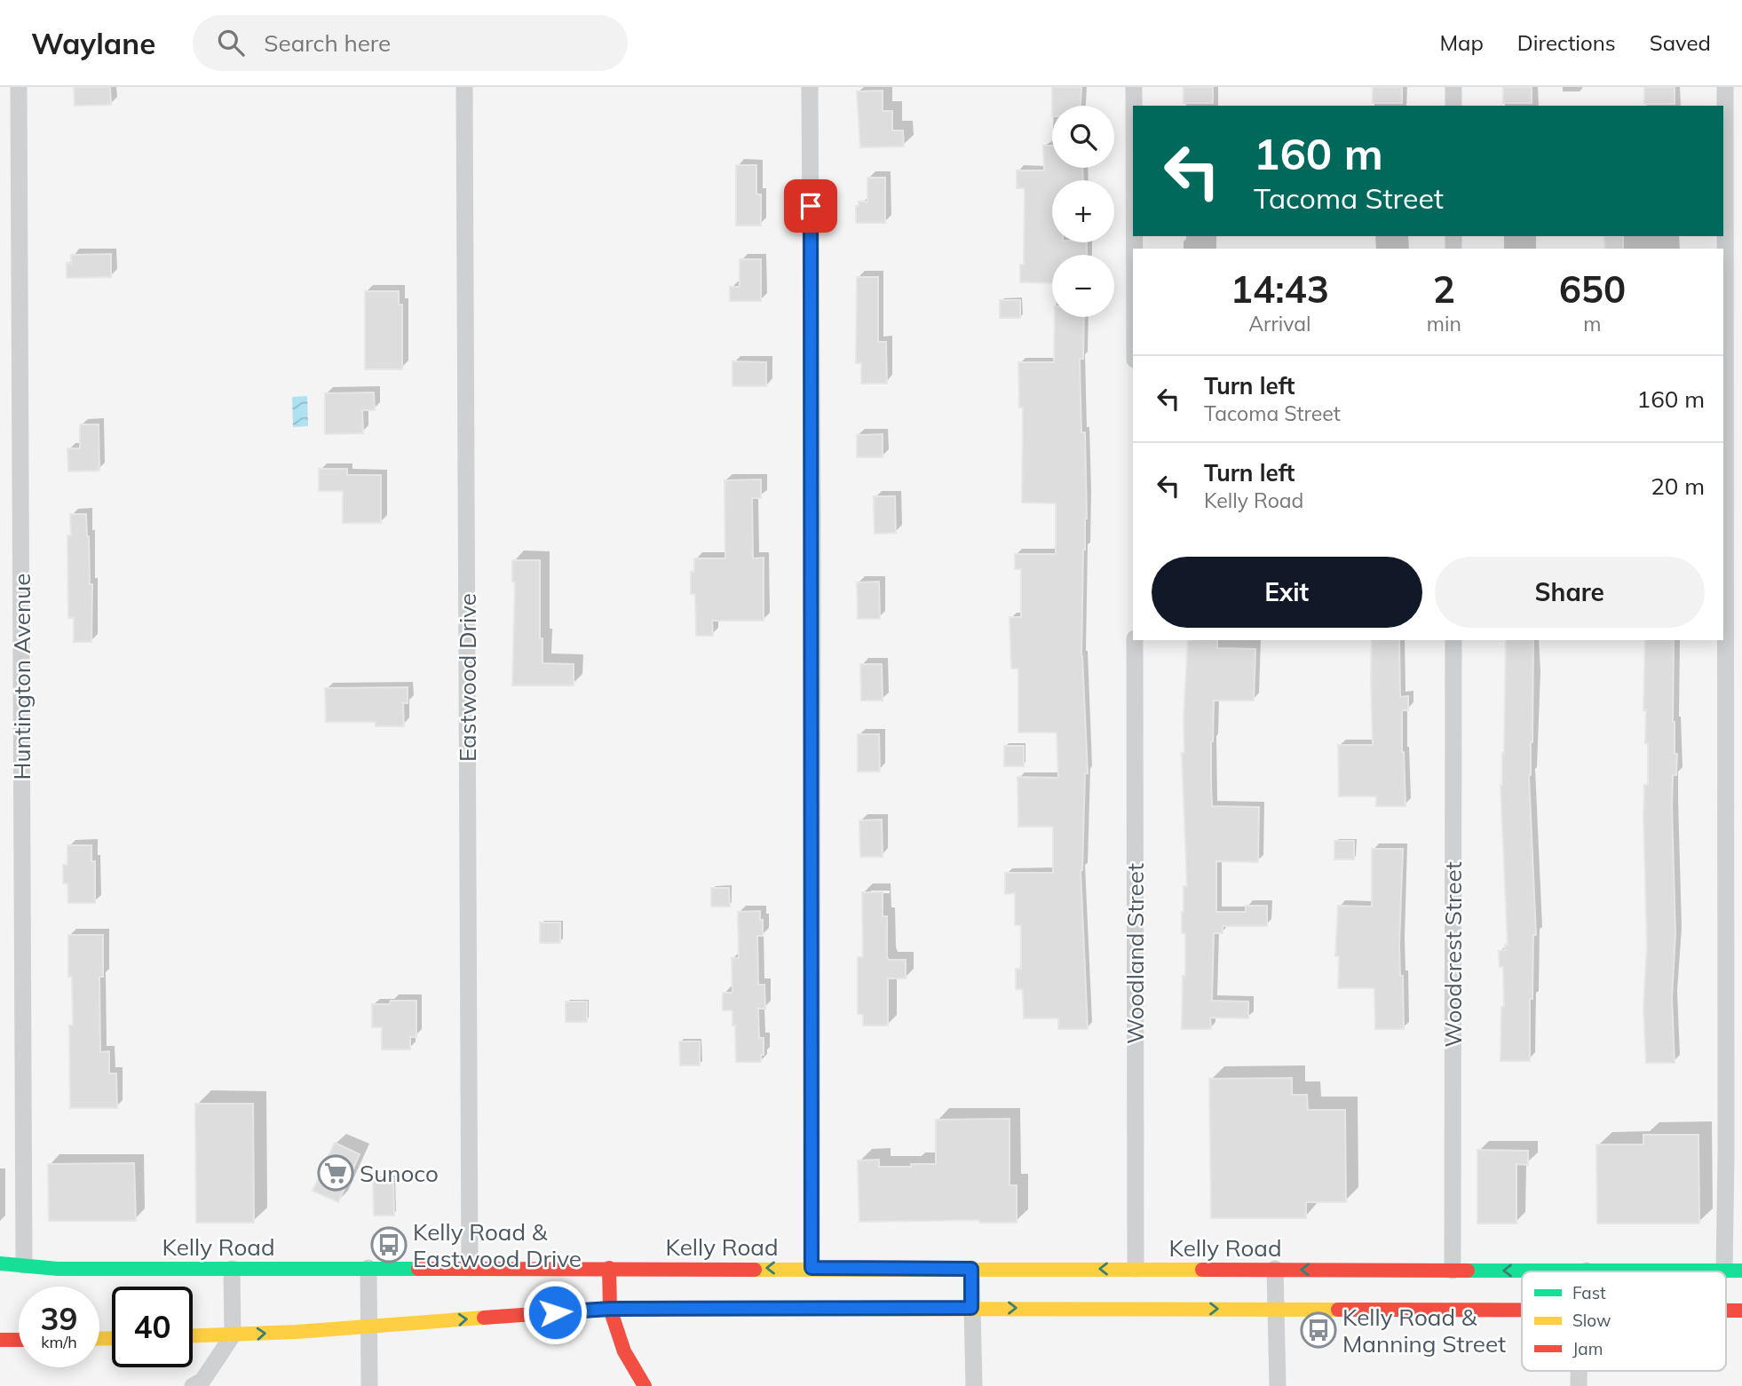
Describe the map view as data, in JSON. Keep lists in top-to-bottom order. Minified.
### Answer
{"streets":{"street":["Huntington Avenue","Eastwood Drive","Woodland Street","Woodcrest Street","Kelly Road"]},"crossings":[["Huntington Avenue","Kelly Road"],["Eastwood Drive","Kelly Road"],["Woodland Street","Kelly Road"],["Woodcrest Street","Kelly Road"]],"places":{"supermarket":["Sunoco"],"bus stop":["Kelly Road & Eastwood Drive","Kelly Road & Manning Street"]},"legend":["Fast","Slow","Jam"],"page":{"header":"Waylane","search":"Search here","nav":["Map","Directions","Saved"],"map_buttons":["+","−"],"turn":["160 m","Tacoma Street"],"eta":["14:43","Arrival","2","min","650","m"],"list":[{"name":"Turn left","note":"Tacoma Street","value":"160 m"},{"name":"Turn left","note":"Kelly Road","value":"20 m"}],"buttons":["Exit","Share"],"speed":"39 km/h","limit":"40"}}
